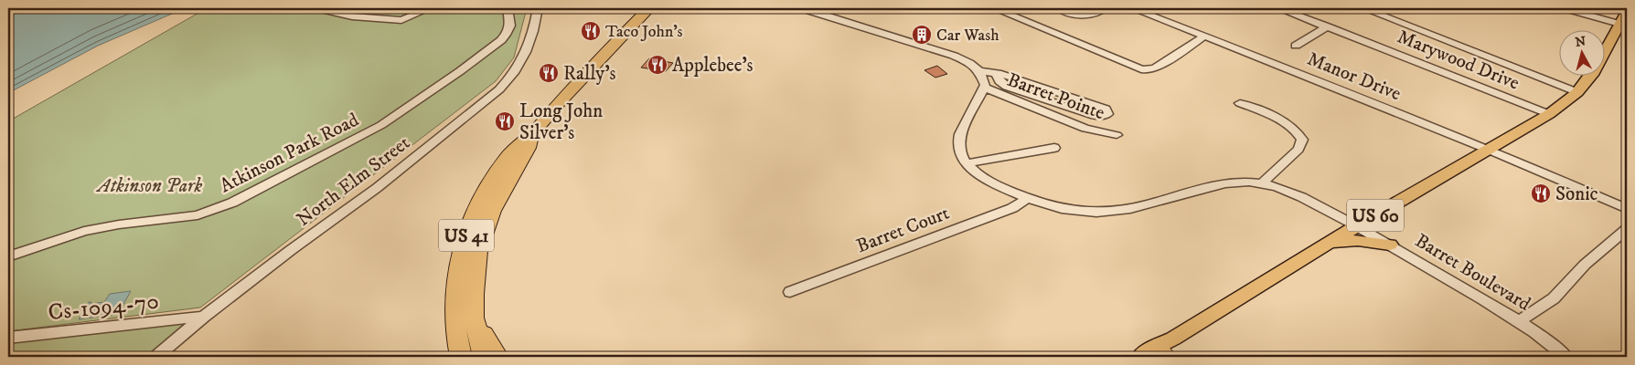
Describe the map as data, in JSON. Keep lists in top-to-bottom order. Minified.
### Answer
{"streets":{"highway":["US 41"],"main road":["US 60"],"street":["Marywood Drive","Manor Drive","Barret Pointe","Atkinson Park Road","North Elm Street","Barret Court","Barret Boulevard","Cs-1094-70"]},"crossings":[["Marywood Drive","US 60"],["Manor Drive","US 60"],["Barret Pointe","Barret Boulevard"],["North Elm Street","Cs-1094-70"],["US 60","Barret Boulevard"],["Barret Court","Barret Boulevard"]],"parks":["Atkinson Park"],"places":{"restaurant":["Taco John's","Applebee's","Rally's","Long John Silver's","Sonic"],"building":["Car Wash"]},"north":"top"}
